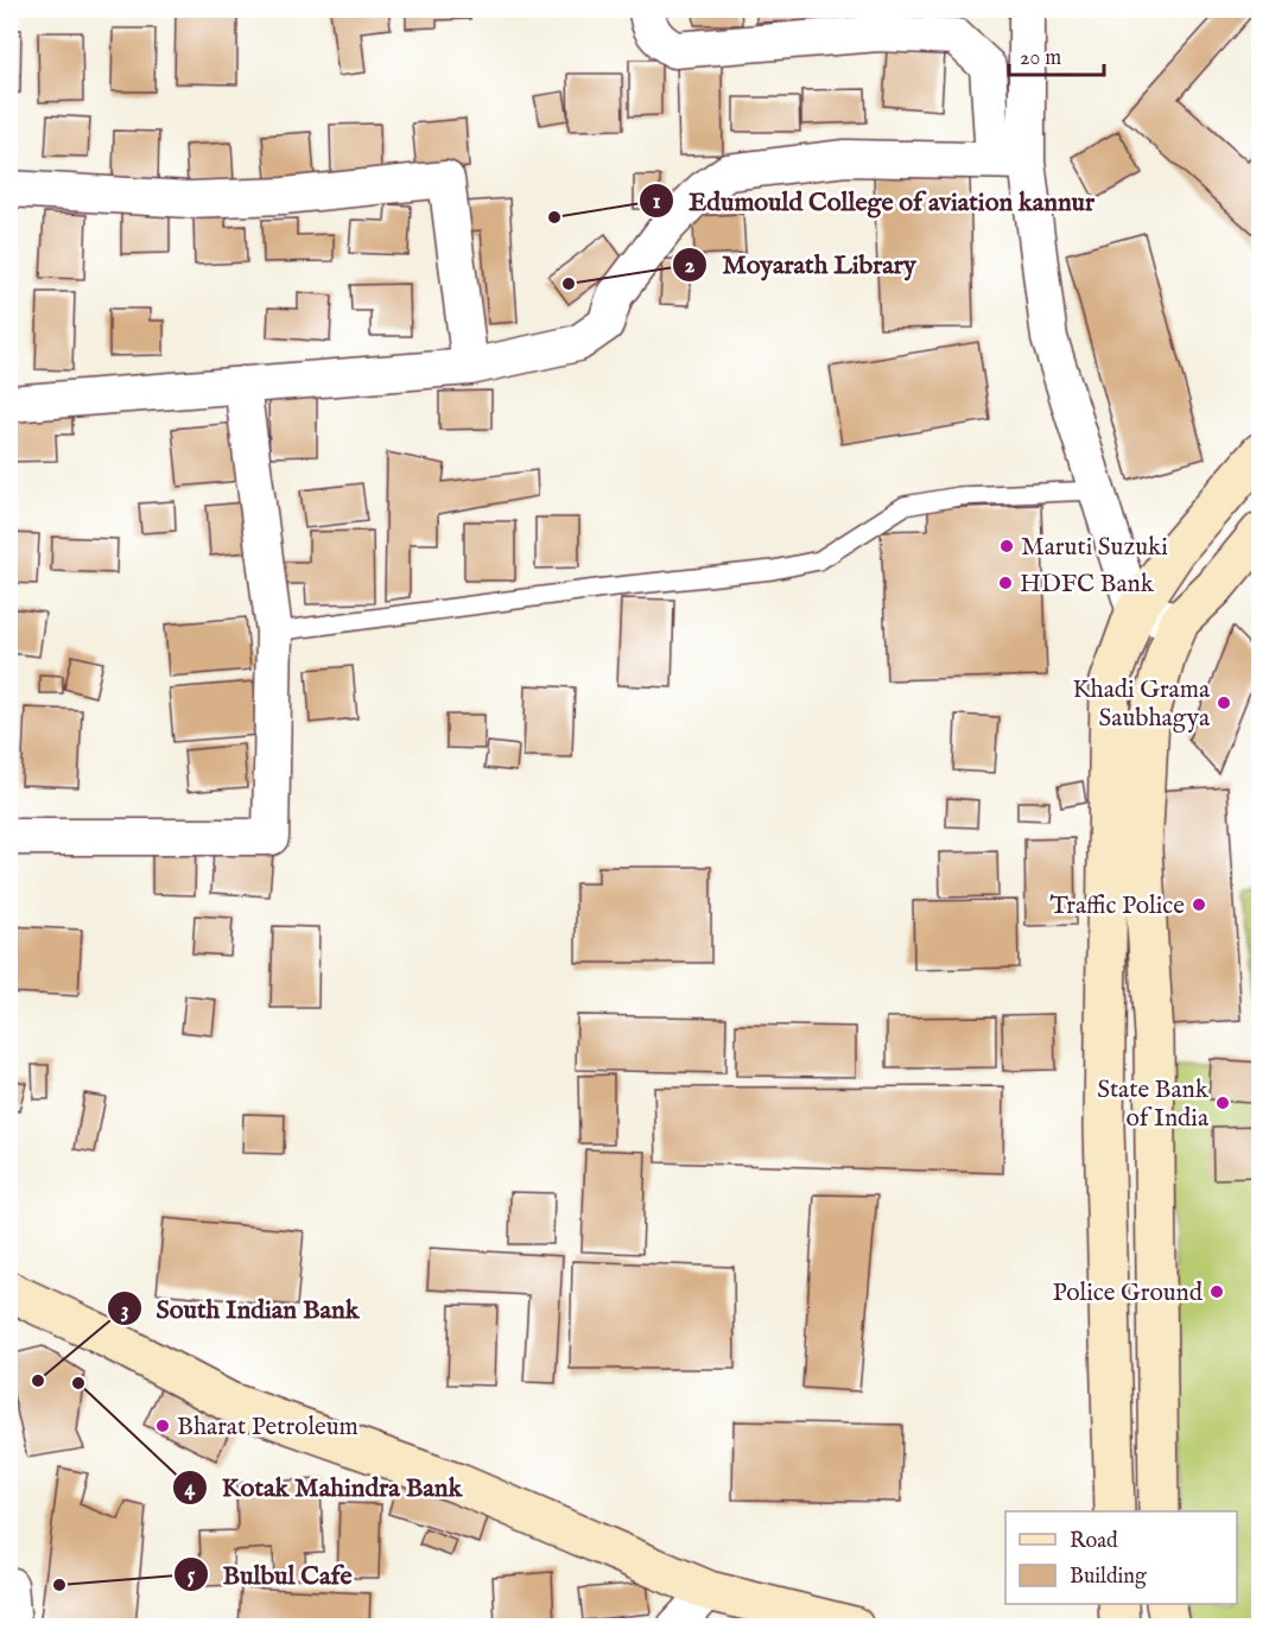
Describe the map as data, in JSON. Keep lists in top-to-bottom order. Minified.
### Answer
{"places":["Edumould College of aviation kannur","Moyarath Library","Maruti Suzuki","HDFC Bank","Khadi Grama Saubhagya","Traffic Police","State Bank of India","Police Ground","South Indian Bank","Kotak Mahindra Bank","Bharat Petroleum","Bulbul Cafe"],"legend":["Road","Building"],"scale_bar":"20 m"}
